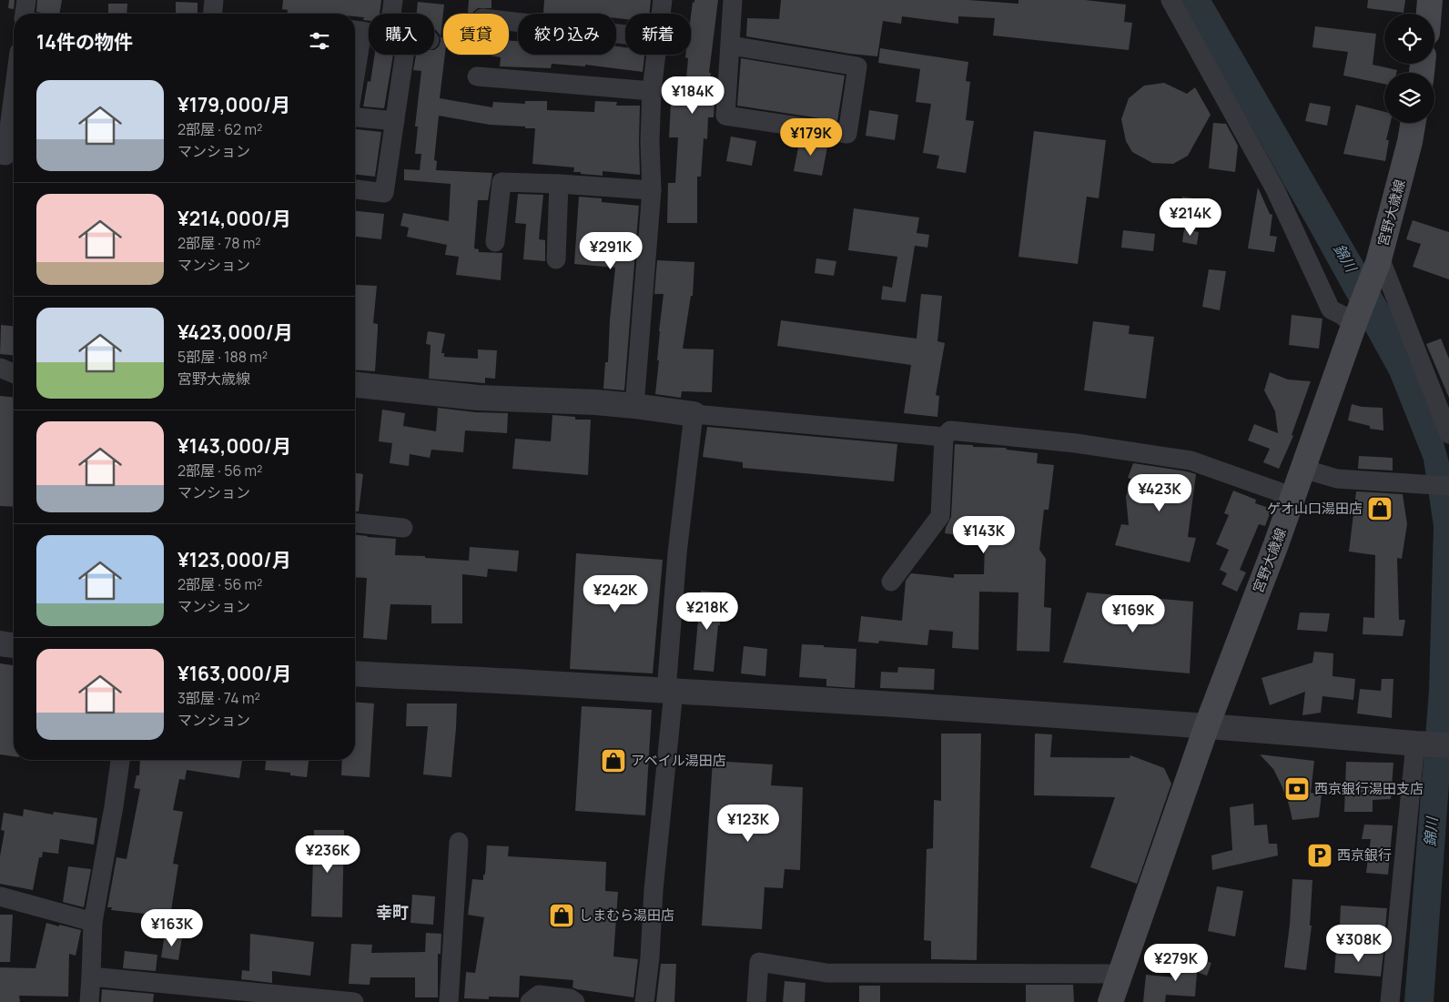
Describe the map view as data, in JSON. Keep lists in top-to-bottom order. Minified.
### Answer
{"streets":{"main road":["宮野大歳線"]},"districts":["幸町"],"water":["錦川"],"places":{"shop":["ゲオ山口湯田店","アベイル湯田店","しまむら湯田店"],"bank":["西京銀行湯田支店"],"parking":["西京銀行"]},"page":{"chip":["購入","賃貸","絞り込み","新着"],"heading":"14件の物件","list":[{"name":"¥179,000/月","note":"2部屋 · 62 m² · マンション"},{"name":"¥214,000/月","note":"2部屋 · 78 m² · マンション"},{"name":"¥423,000/月","note":"5部屋 · 188 m² · 宮野大歳線"},{"name":"¥143,000/月","note":"2部屋 · 56 m² · マンション"},{"name":"¥123,000/月","note":"2部屋 · 56 m² · マンション"},{"name":"¥163,000/月","note":"3部屋 · 74 m² · マンション"}],"price":["¥184K","¥179K","¥214K","¥291K","¥423K","¥143K","¥242K","¥218K","¥169K","¥123K","¥236K","¥163K","¥308K","¥279K"]}}
